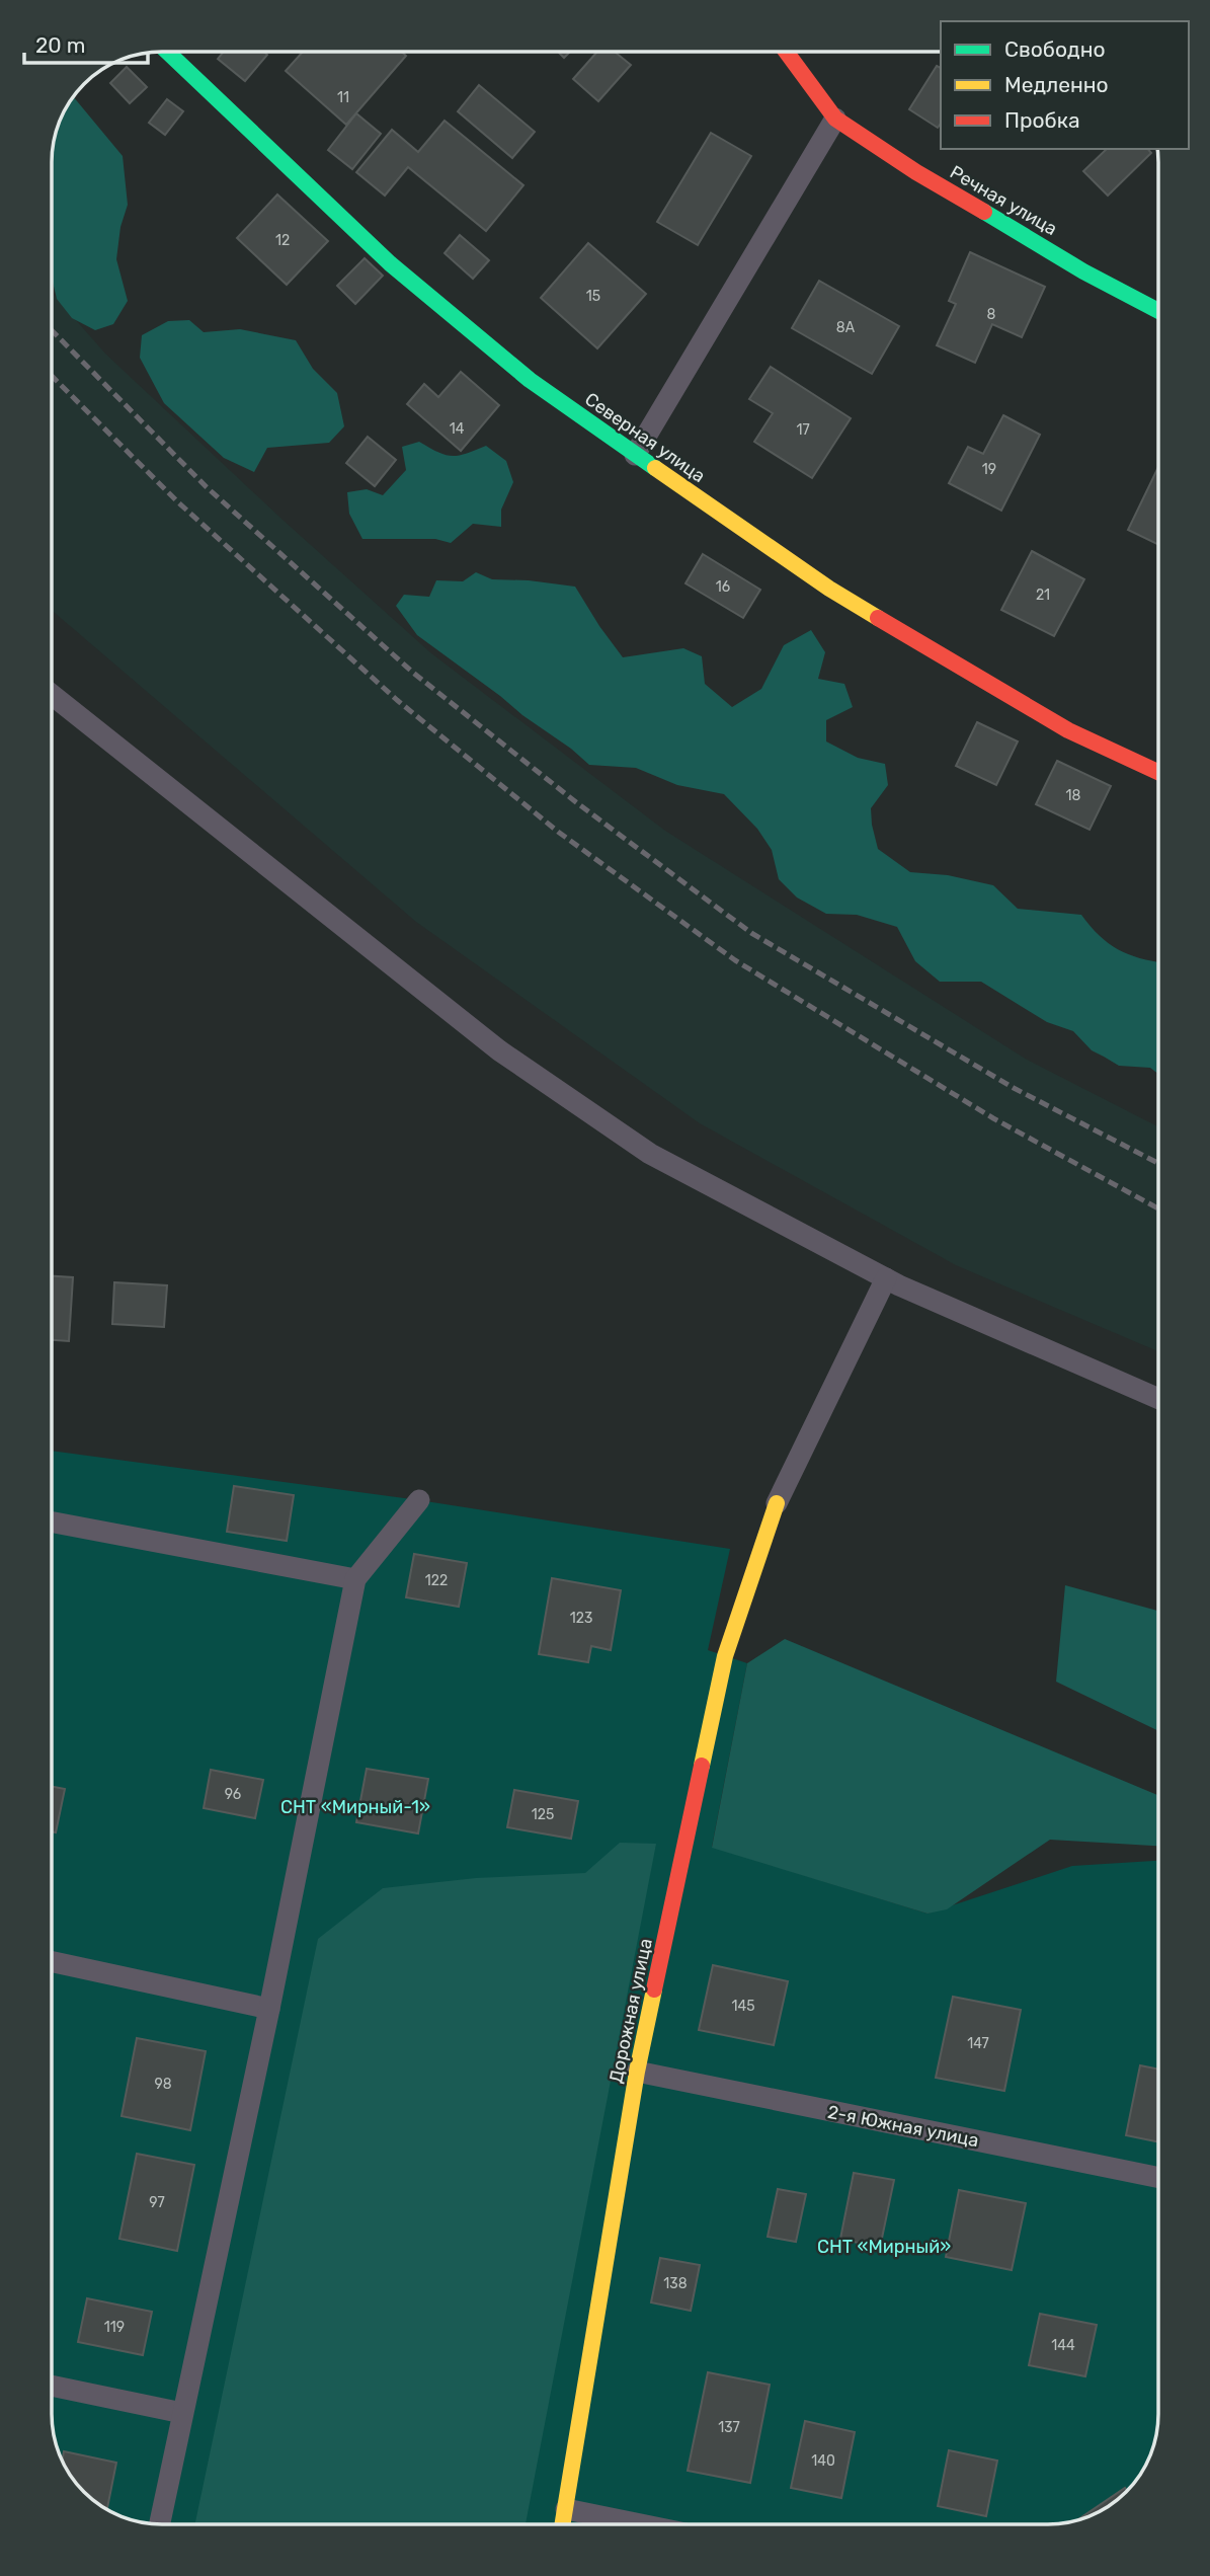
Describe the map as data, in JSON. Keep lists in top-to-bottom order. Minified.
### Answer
{"streets":{"street":["Речная улица","Северная улица","Дорожная улица"],"lane":["2-я Южная улица"]},"crossings":[["Дорожная улица","2-я Южная улица"]],"parks":["СНТ «Мирный-1»","СНТ «Мирный»"],"house_numbers":["11","12","15","8","8А","14","17","19","16","21","18","122","123","96","125","145","147","98","97","138","119","144","137","140"],"legend":["Свободно","Медленно","Пробка"],"scale_bar":"20 m"}
